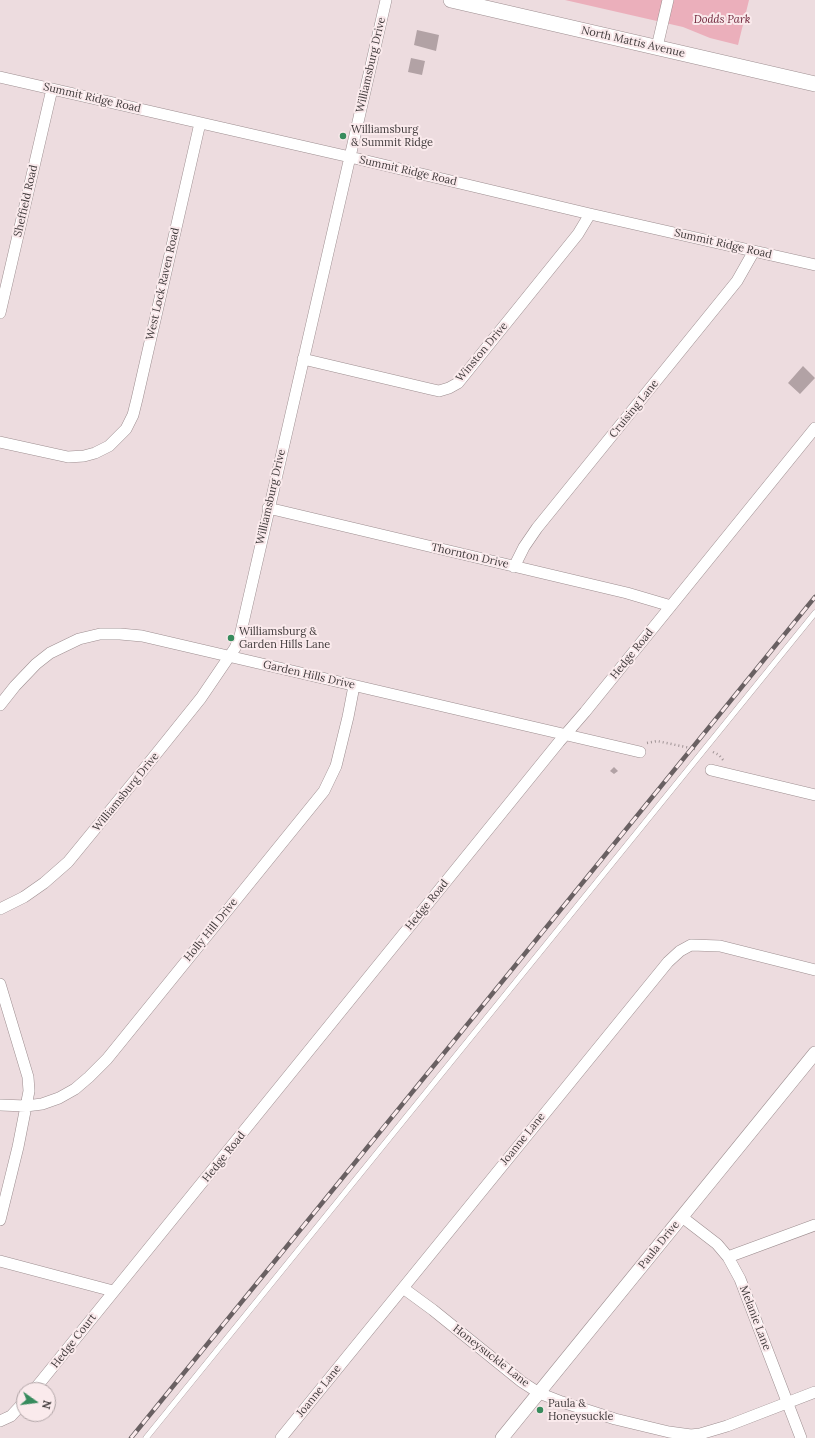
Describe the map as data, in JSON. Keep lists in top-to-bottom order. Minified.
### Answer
{"streets":{"main road":["North Mattis Avenue"],"street":["Williamsburg Drive","Summit Ridge Road","Sheffield Road","West Lock Raven Road","Winston Drive","Cruising Lane","Thornton Drive","Hedge Road","Garden Hills Drive","Holly Hill Drive","Joanne Lane","Paula Drive","Melanie Lane","Hedge Court","Honeysuckle Lane"]},"crossings":[["Williamsburg Drive","Summit Ridge Road"],["Williamsburg Drive","Winston Drive"],["Williamsburg Drive","Thornton Drive"],["Williamsburg Drive","Garden Hills Drive"],["Summit Ridge Road","Sheffield Road"],["Summit Ridge Road","West Lock Raven Road"],["Summit Ridge Road","Winston Drive"],["Summit Ridge Road","Cruising Lane"],["Cruising Lane","Thornton Drive"],["Thornton Drive","Hedge Road"],["Hedge Road","Garden Hills Drive"],["Hedge Road","Hedge Court"],["Garden Hills Drive","Holly Hill Drive"],["Joanne Lane","Honeysuckle Lane"],["Paula Drive","Melanie Lane"],["Paula Drive","Honeysuckle Lane"],["Melanie Lane","Honeysuckle Lane"]],"parks":["Dodds Park"],"places":["Williamsburg & Summit Ridge","Williamsburg & Garden Hills Lane","Paula & Honeysuckle"],"north":"right"}
